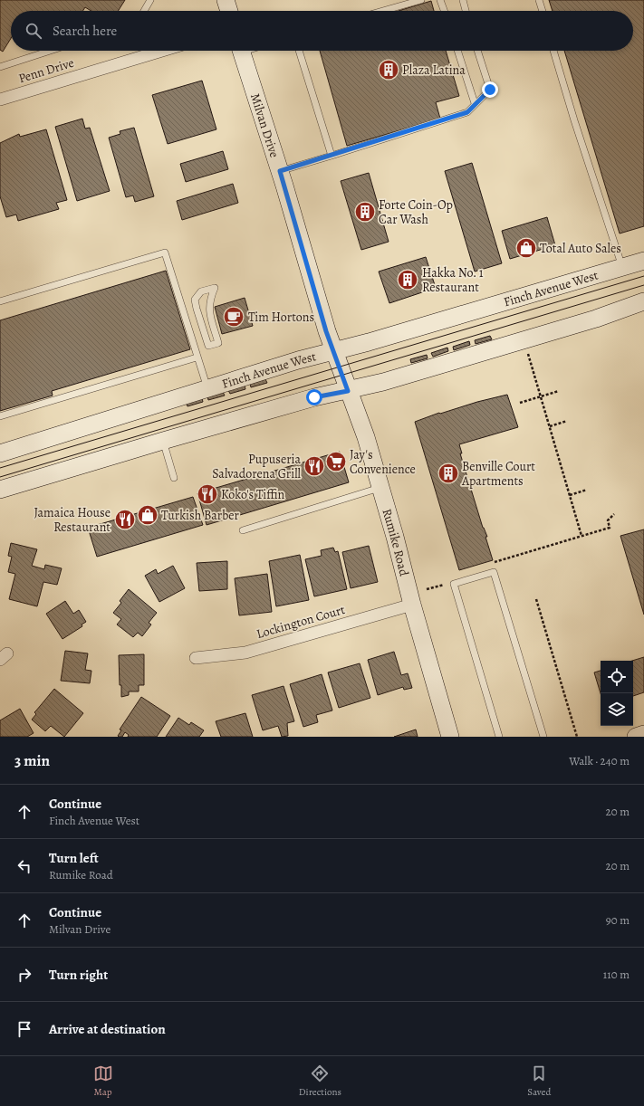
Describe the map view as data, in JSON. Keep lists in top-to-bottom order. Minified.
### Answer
{"streets":{"main road":["Milvan Drive","Finch Avenue West","Rumike Road"],"street":["Penn Drive","Lockington Court"]},"crossings":[["Milvan Drive","Finch Avenue West"],["Milvan Drive","Rumike Road"],["Finch Avenue West","Rumike Road"],["Rumike Road","Lockington Court"]],"places":{"building":["Plaza Latina","Forte Coin-Op Car Wash","Hakka No. 1 Restaurant","Benville Court Apartments"],"shop":["Total Auto Sales","Turkish Barber"],"cafe":["Tim Hortons"],"supermarket":["Jay's Convenience"],"restaurant":["Pupuseria Salvadorena Grill","Koko's Tiffin","Jamaica House Restaurant"]},"page":{"search":"Search here","heading":["3 min","Walk · 240 m"],"list":[["Continue","Finch Avenue West","20 m"],["Turn left","Rumike Road","20 m"],["Continue","Milvan Drive","90 m"],["Turn right","110 m"],"Arrive at destination"],"nav":["Map","Directions","Saved"]}}
